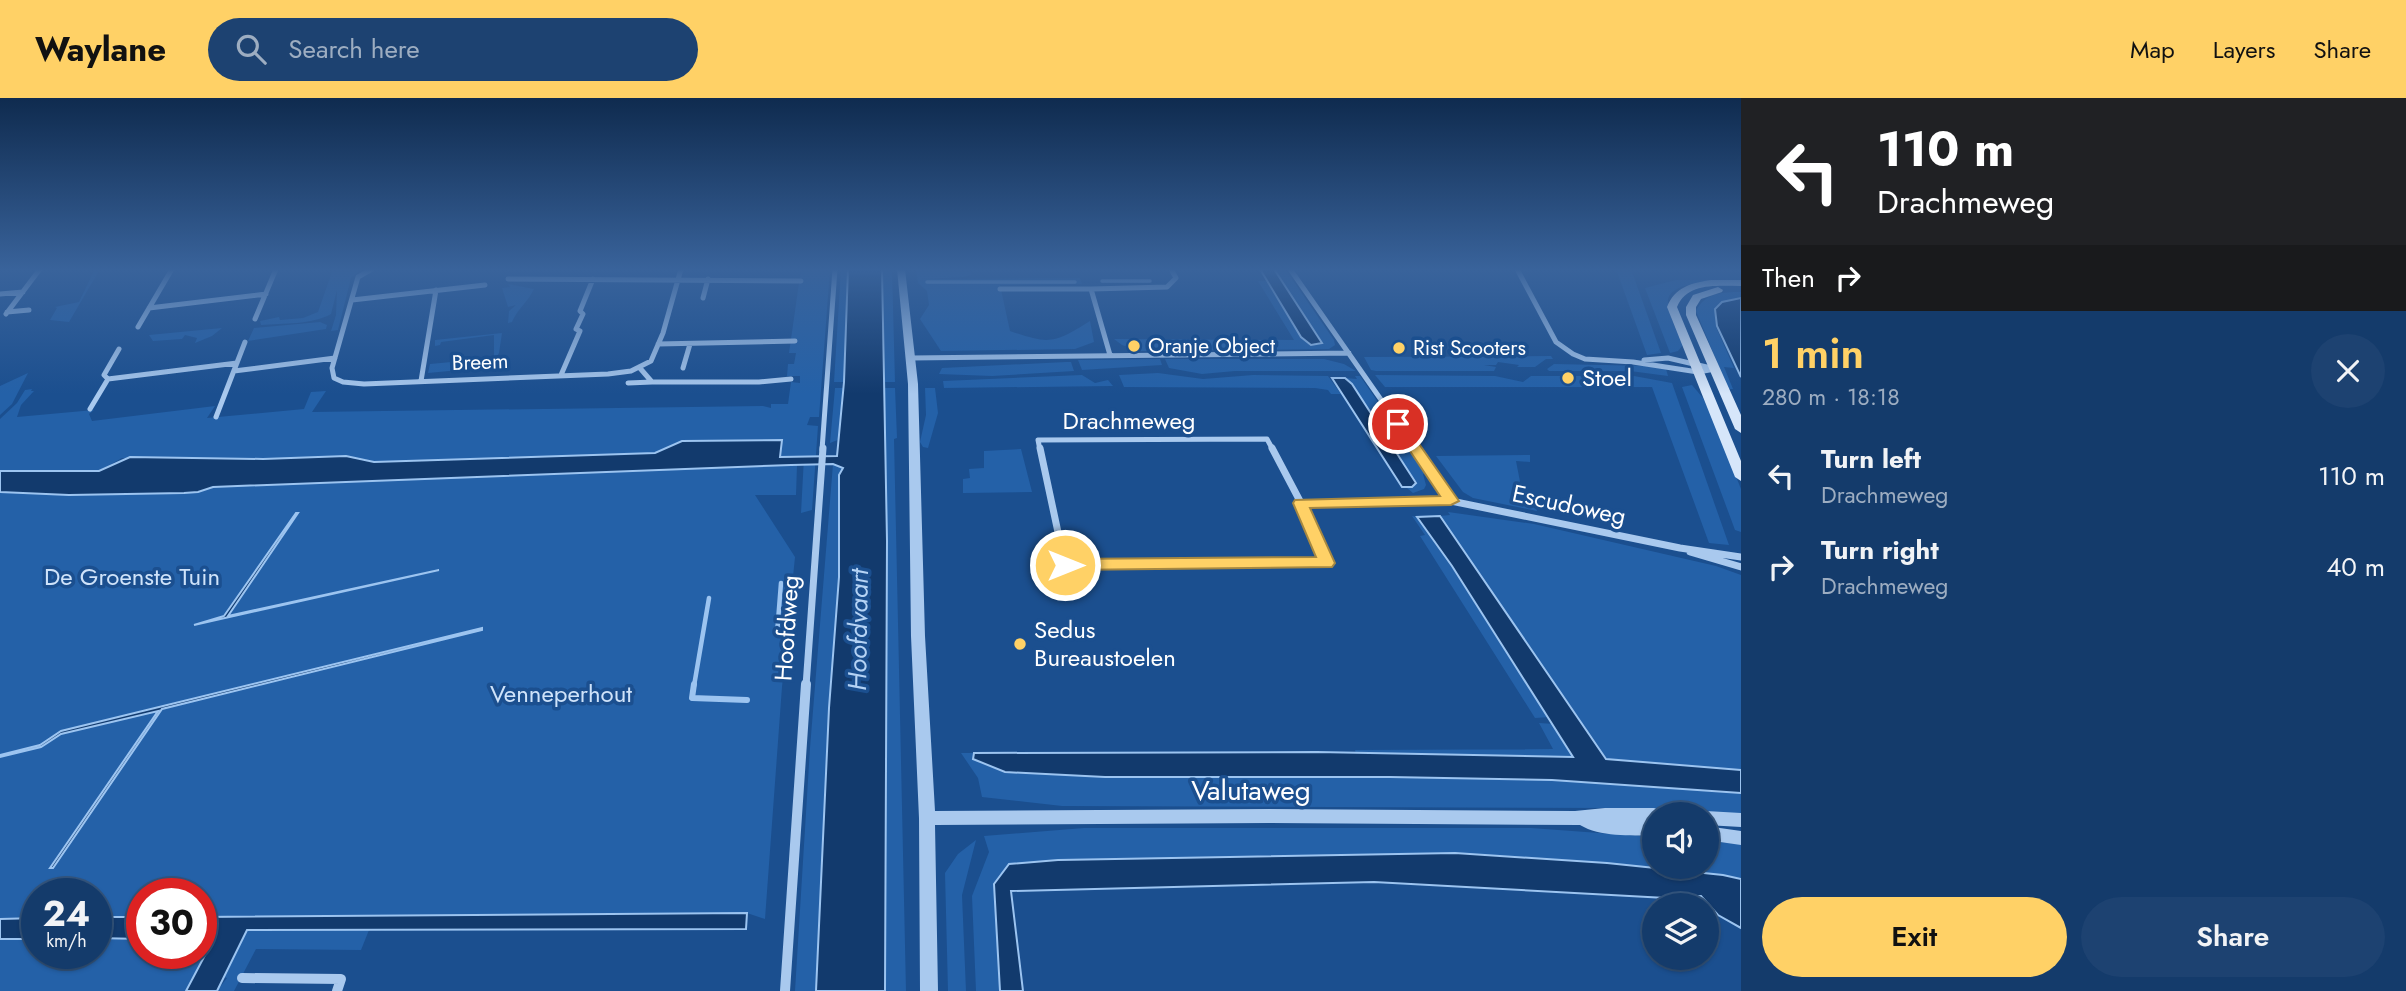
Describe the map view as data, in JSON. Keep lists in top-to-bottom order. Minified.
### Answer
{"streets":{"street":["Breem","Drachmeweg","Escudoweg","Hoofdweg","Valutaweg"]},"water":["Hoofdvaart"],"parks":["De Groenste Tuin","Venneperhout"],"places":["Oranje Object","Rist Scooters","Stoel","Sedus Bureaustoelen"],"page":{"header":"Waylane","search":"Search here","nav":["Map","Layers","Share"],"turn":["110 m","Drachmeweg"],"then":"Then","heading":["1 min","280 m · 18:18"],"list":[{"name":"Turn left","note":"Drachmeweg","value":"110 m"},{"name":"Turn right","note":"Drachmeweg","value":"40 m"}],"speed":"24 km/h","limit":"30","buttons":["Exit","Share"]}}
